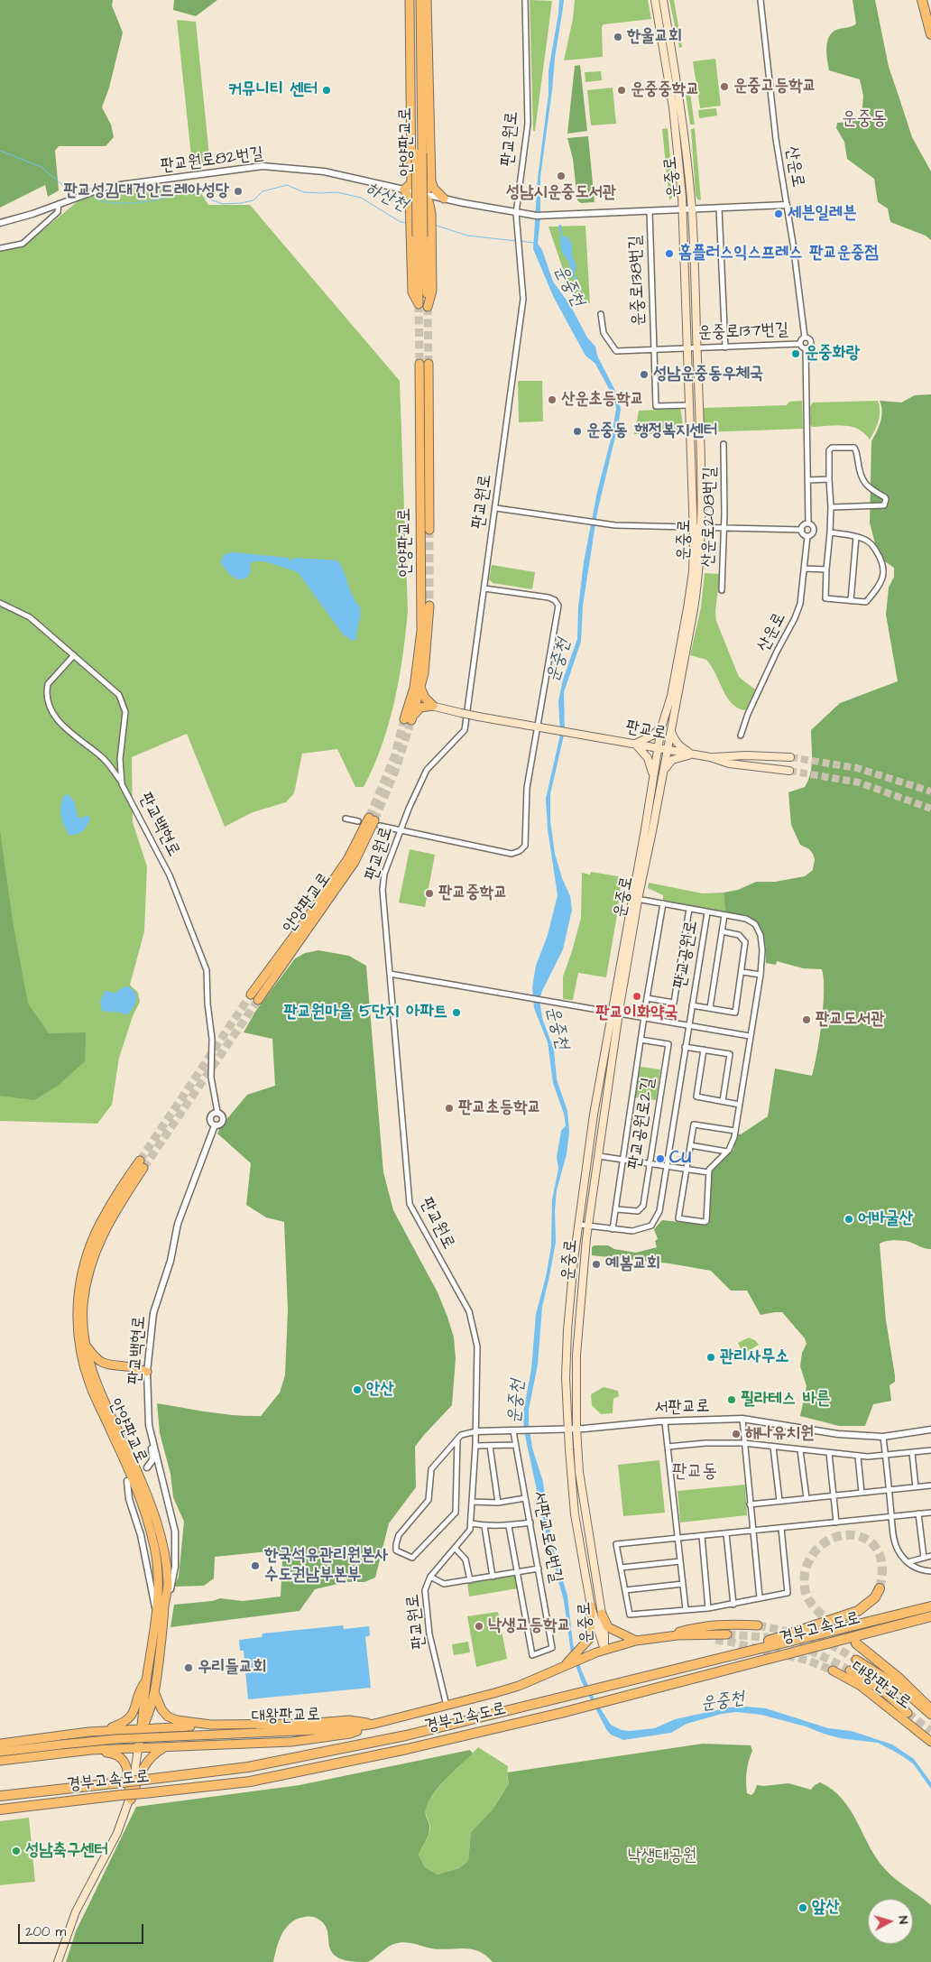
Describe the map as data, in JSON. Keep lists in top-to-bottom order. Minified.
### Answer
{"streets":{"highway":["경부고속도로"],"main road":["안양판교로","운중로","판교로","대왕판교로"],"street":["판교원로","판교원로82번길","산운로","운중로138번길","운중로137번길","산운로208번길","판교백현로","판교공원로","판교공원로2길","서판교로","서판교로6번길"]},"crossings":[["판교원로","대왕판교로"],["안양판교로","판교원로82번길"],["안양판교로","판교백현로"],["산운로","운중로137번길"],["운중로","운중로138번길"],["운중로","운중로137번길"],["운중로","판교로"],["운중로","판교공원로"],["운중로","서판교로"],["운중로","대왕판교로"],["운중로138번길","운중로137번길"],["판교공원로","판교공원로2길"],["서판교로","서판교로6번길"]],"districts":["운중동","판교동"],"water":["하산천","운중천"],"parks":["낙생대공원"],"places":["한울교회","운중고등학교","커뮤니티 센터","운중중학교","성남시운중도서관","판교성김대건안드레아성당","세븐일레븐","홈플러스익스프레스 판교운중점","운중화랑","성남운중동우체국","산운초등학교","운중동 행정복지센터","판교중학교","판교이화약국","판교원마을 5단지 아파트","판교도서관","판교초등학교","CU","어바굴산","예봄교회","관리사무소","안산","필라테스 바른","해나유치원","한국석유관리원본사 수도권남부본부","낙생고등학교","우리들교회","성남축구센터","앞산"],"scale_bar":"200 m","north":"right"}
